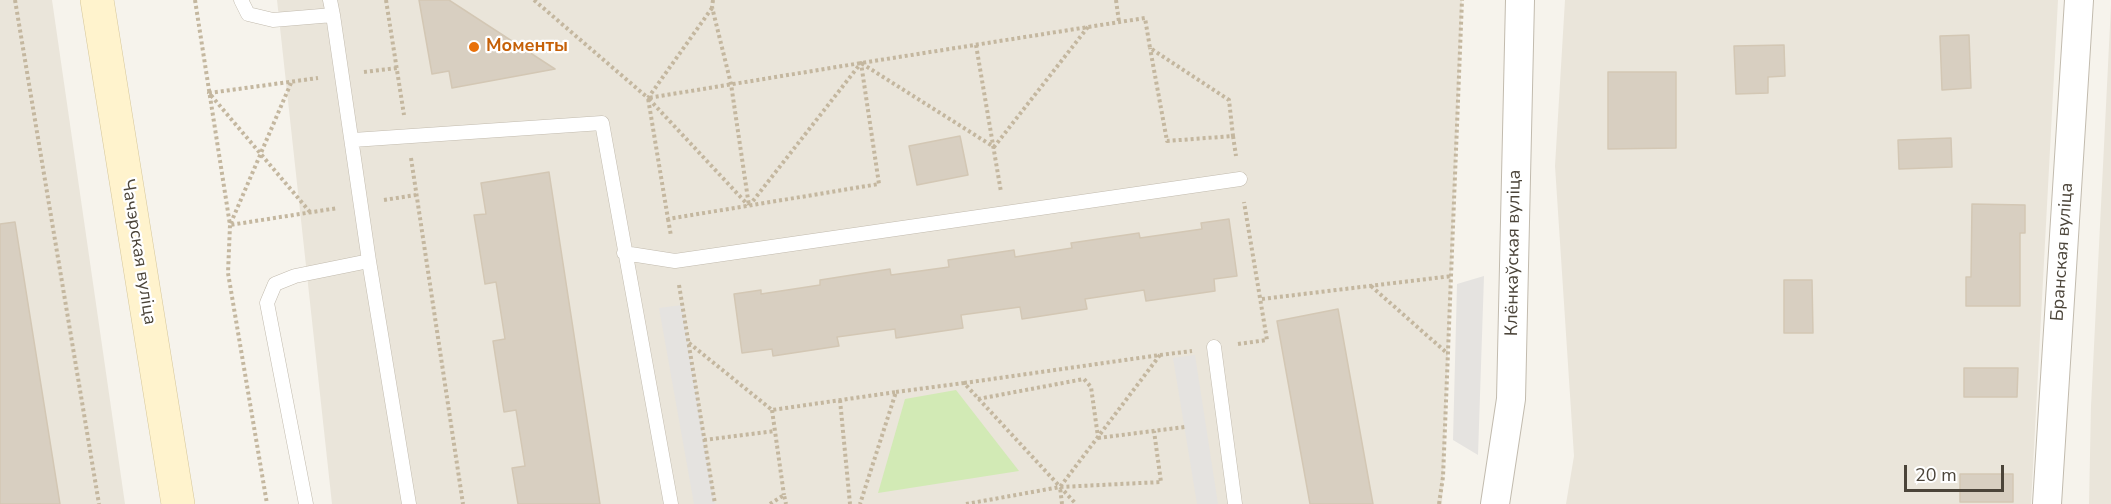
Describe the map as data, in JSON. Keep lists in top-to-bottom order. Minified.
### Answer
{"streets":{"main road":["Чачэрская вуліца"],"street":["Бранская вуліца","Клёнкаўская вуліца"]},"places":["Моменты"],"scale_bar":"20 m"}
